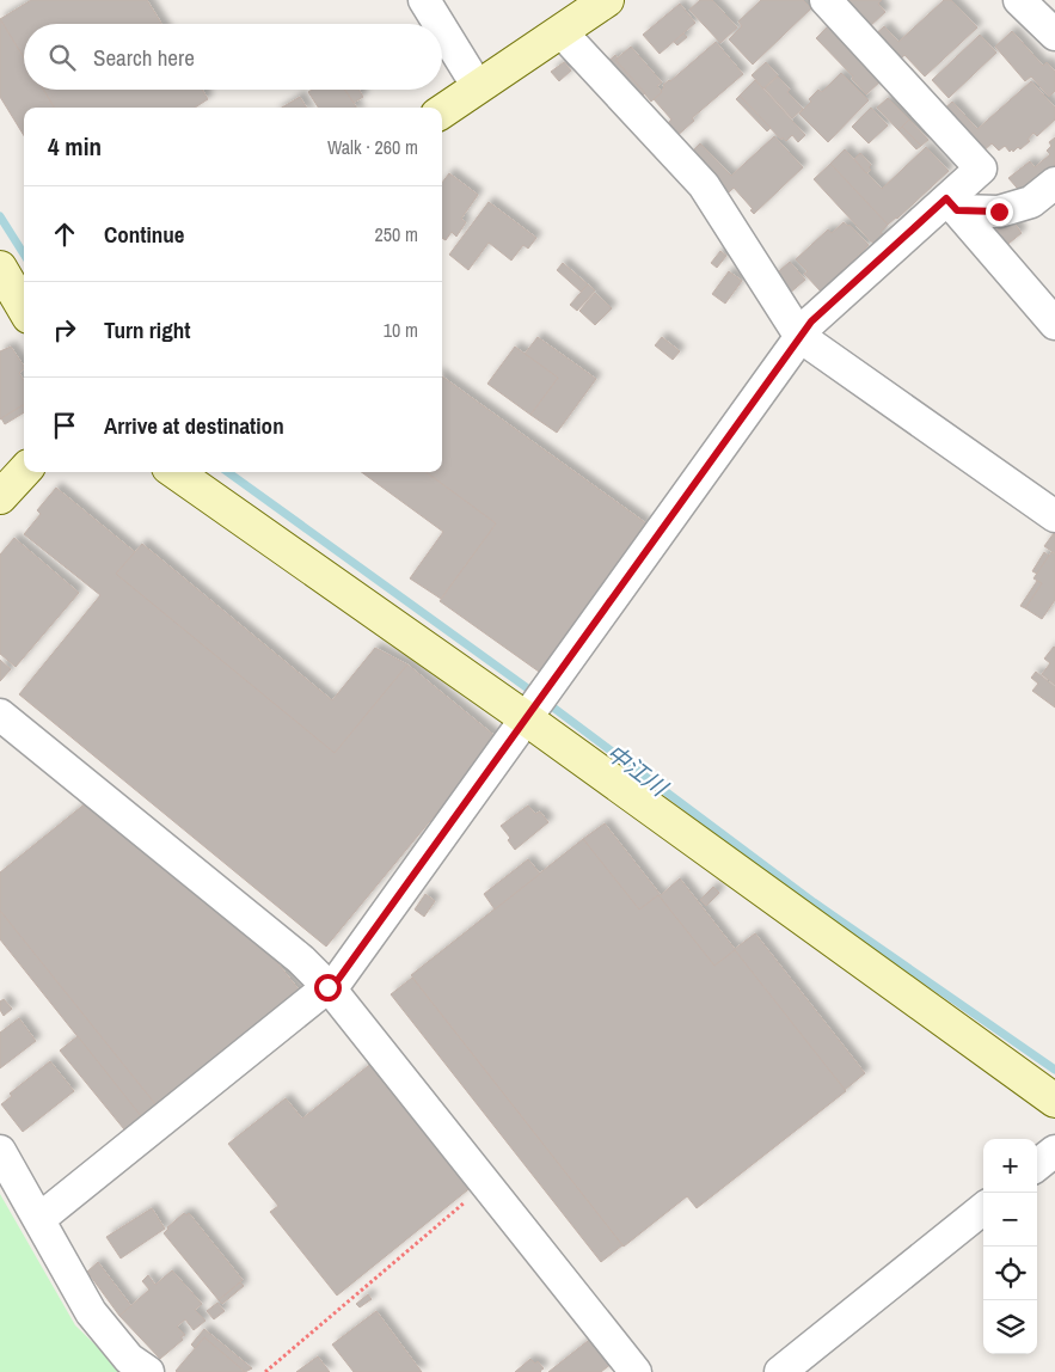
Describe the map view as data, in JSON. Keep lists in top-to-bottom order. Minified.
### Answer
{"water":["中江川"],"page":{"search":"Search here","heading":["4 min","Walk · 260 m"],"list":[["Continue","250 m"],["Turn right","10 m"],"Arrive at destination"],"map_buttons":["+","−"]}}
